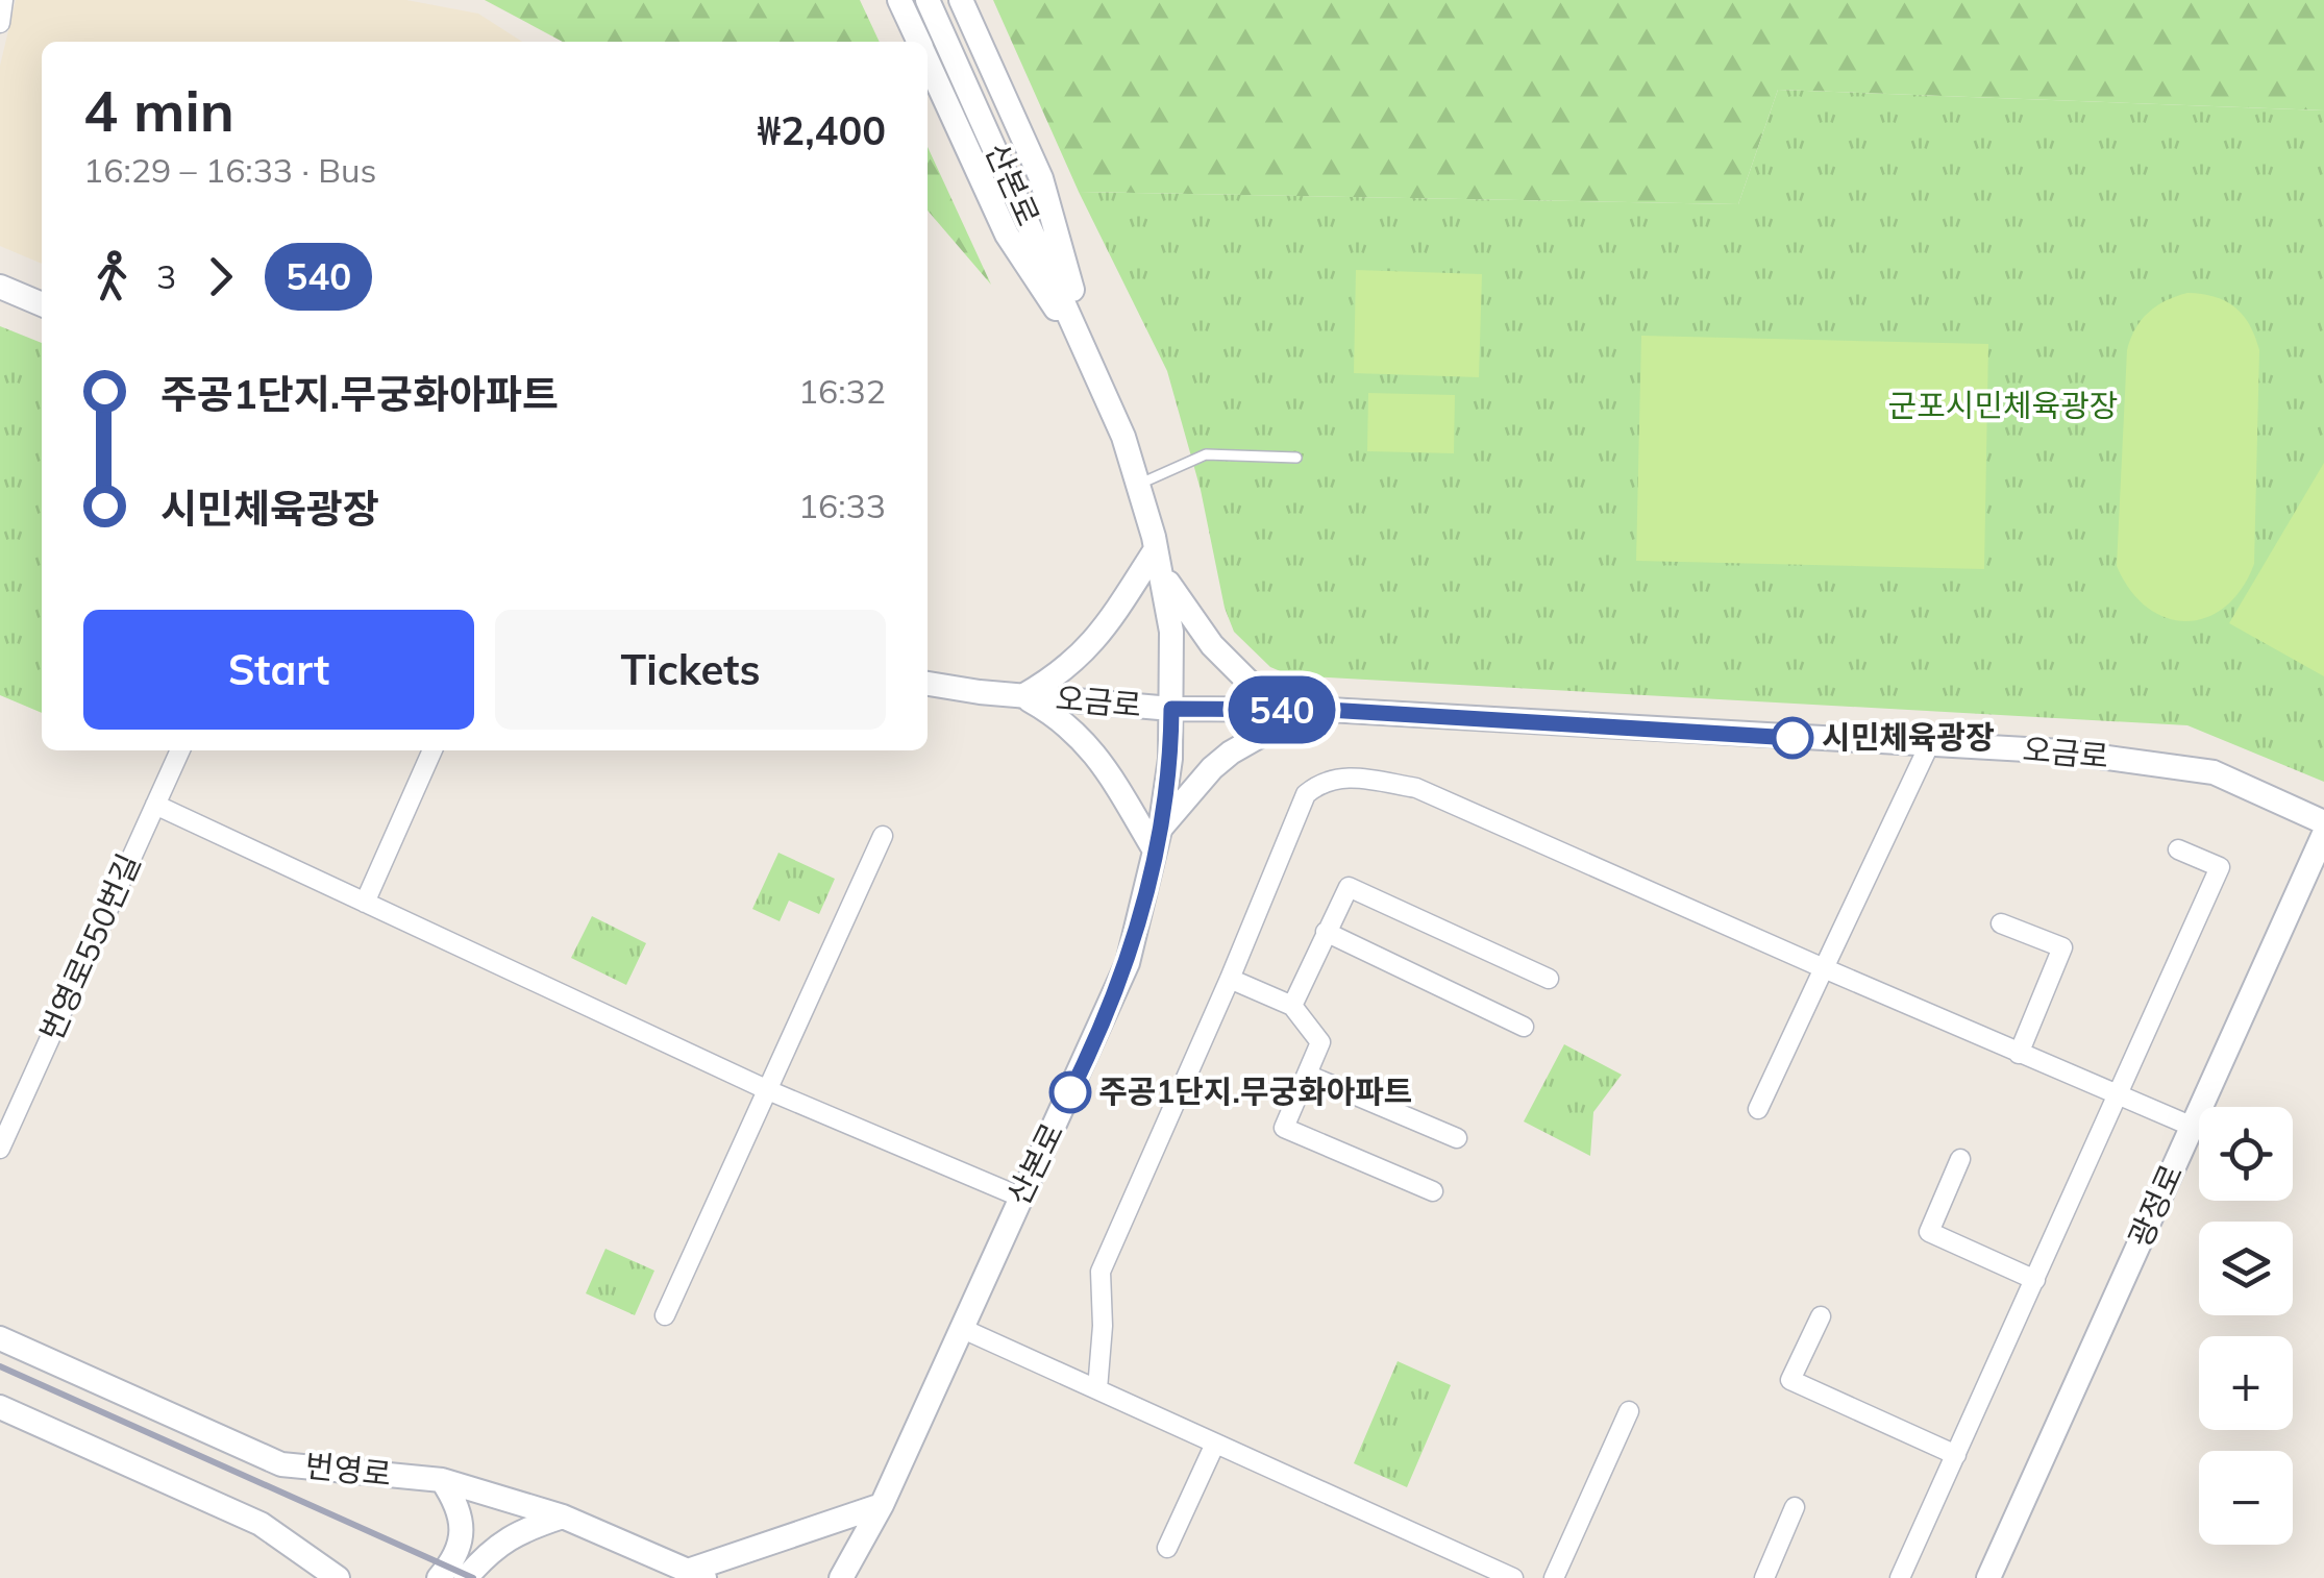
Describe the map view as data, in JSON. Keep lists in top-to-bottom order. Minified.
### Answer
{"streets":{"street":["산본로","오금로","번영로550번길","광정로","번영로"]},"crossings":[["산본로","오금로"]],"parks":["군포시민체육광장"],"places":["시민체육광장","주공1단지.무궁화아파트"],"lines":["bus line 540"],"page":{"on_map":"540","heading":["4 min","16:29 – 16:33 · Bus","₩2,400"],"legs":["3","540"],"list":[{"name":"주공1단지.무궁화아파트","value":"16:32"},{"name":"시민체육광장","value":"16:33"}],"buttons":["Start","Tickets"],"map_buttons":["+","−"]}}
